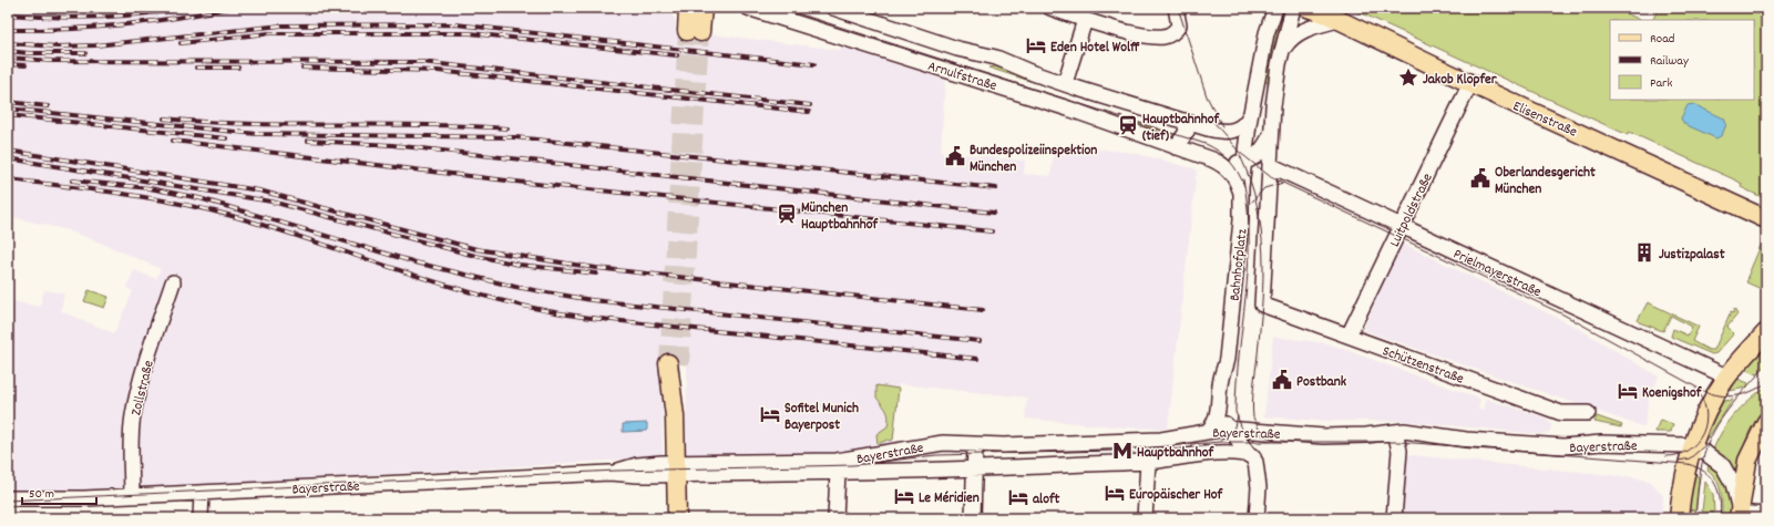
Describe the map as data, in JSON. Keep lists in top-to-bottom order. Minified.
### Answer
{"streets":{"main road":["Elisenstraße"],"street":["Arnulfstraße","Luitpoldstraße","Bahnhofplatz","Prielmayerstraße","Schützenstraße","Zollstraße","Bayerstraße"]},"crossings":[["Arnulfstraße","Bahnhofplatz"],["Elisenstraße","Luitpoldstraße"],["Luitpoldstraße","Prielmayerstraße"],["Luitpoldstraße","Schützenstraße"],["Bahnhofplatz","Prielmayerstraße"],["Bahnhofplatz","Schützenstraße"],["Bahnhofplatz","Bayerstraße"],["Zollstraße","Bayerstraße"]],"places":{"hotel":["Eden Hotel Wolff","Koenigshof","Sofitel Munich Bayerpost","Europäischer Hof","Le Méridien","aloft"],"place":["Jakob Klopfer"],"station":["Hauptbahnhof (tief)","München Hauptbahnhof"],"public building":["Bundespolizeiinspektion München","Oberlandesgericht München","Postbank"],"building":["Justizpalast"],"metro station":["Hauptbahnhof"]},"legend":["Road","Railway","Park"],"scale_bar":"50 m"}
